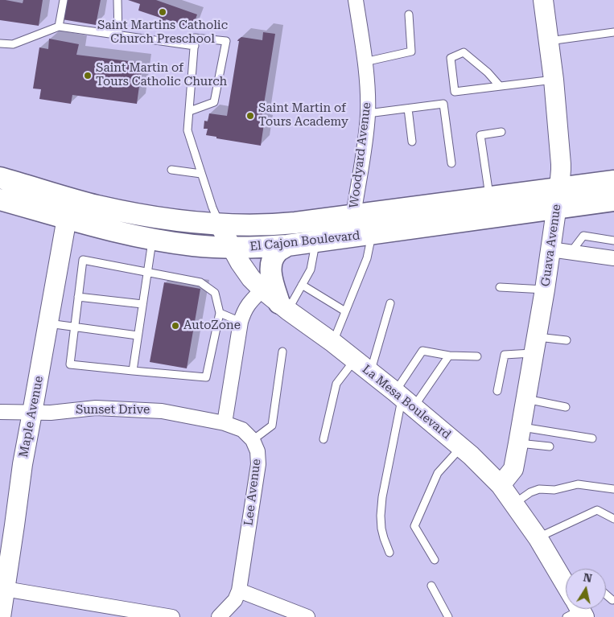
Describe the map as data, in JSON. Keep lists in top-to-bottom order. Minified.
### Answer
{"streets":{"main road":["El Cajon Boulevard"],"street":["Woodyard Avenue","Guava Avenue","La Mesa Boulevard","Sunset Drive","Maple Avenue","Lee Avenue"]},"crossings":[["Woodyard Avenue","El Cajon Boulevard"],["El Cajon Boulevard","Guava Avenue"],["El Cajon Boulevard","La Mesa Boulevard"],["El Cajon Boulevard","Maple Avenue"],["Guava Avenue","La Mesa Boulevard"],["Sunset Drive","Maple Avenue"],["Sunset Drive","Lee Avenue"]],"places":["Saint Martins Catholic Church Preschool","Saint Martin of Tours Catholic Church","Saint Martin of Tours Academy","AutoZone"],"north":"top"}
